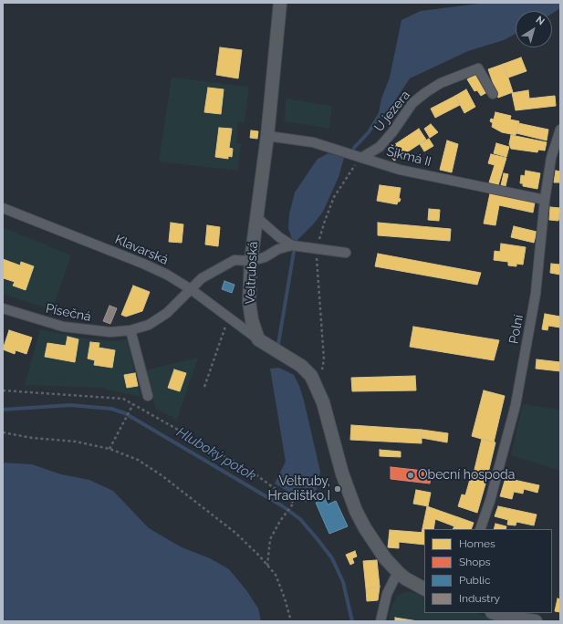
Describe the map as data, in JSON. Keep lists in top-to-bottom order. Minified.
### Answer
{"streets":{"street":["U jezera","Šikmá II","Klavarská","Veltrubská","Písečná","Polní"]},"crossings":[["U jezera","Šikmá II"],["Šikmá II","Veltrubská"],["Šikmá II","Polní"],["Klavarská","Veltrubská"],["Klavarská","Písečná"],["Veltrubská","Písečná"]],"water":["Hluboký potok"],"places":["Obecní hospoda","Veltruby, Hradištko I"],"legend":["Homes","Shops","Public","Industry"],"north":"top right"}
